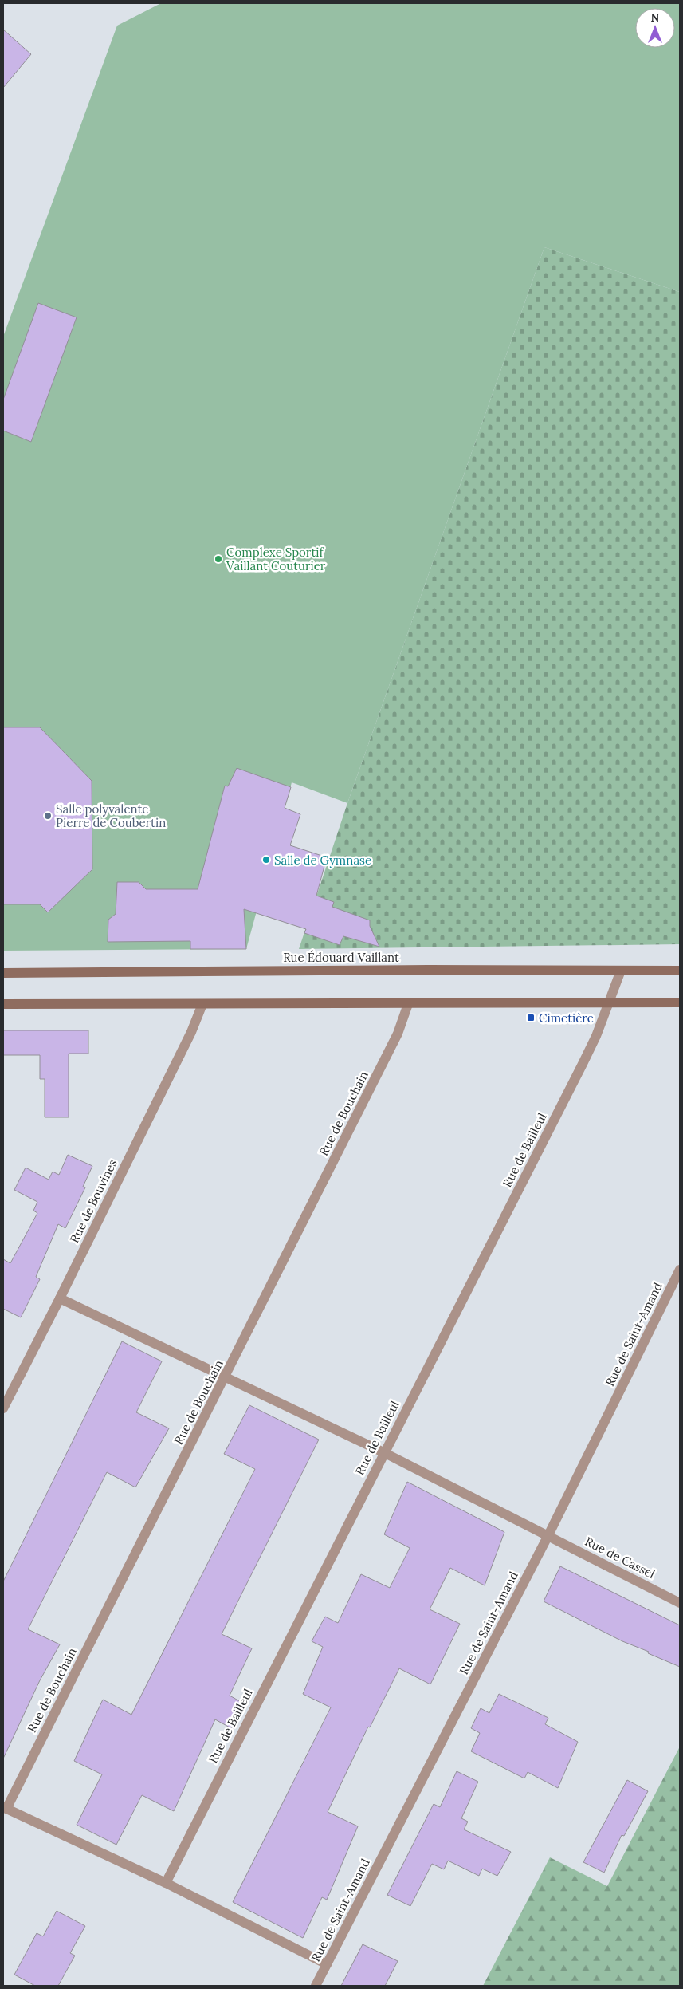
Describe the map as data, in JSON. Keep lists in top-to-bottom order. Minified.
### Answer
{"streets":{"main road":["Rue Édouard Vaillant"],"street":["Rue de Bouchain","Rue de Bailleul","Rue de Bouvines","Rue de Saint-Amand","Rue de Cassel"]},"crossings":[["Rue Édouard Vaillant","Rue de Bailleul"],["Rue de Bouchain","Rue de Cassel"],["Rue de Bailleul","Rue de Cassel"],["Rue de Bouvines","Rue de Cassel"],["Rue de Saint-Amand","Rue de Cassel"]],"places":{"other":["Complexe Sportif Vaillant Couturier","Salle polyvalente Pierre de Coubertin","Salle de Gymnase"],"transit":["Cimetière"]},"north":"top"}
